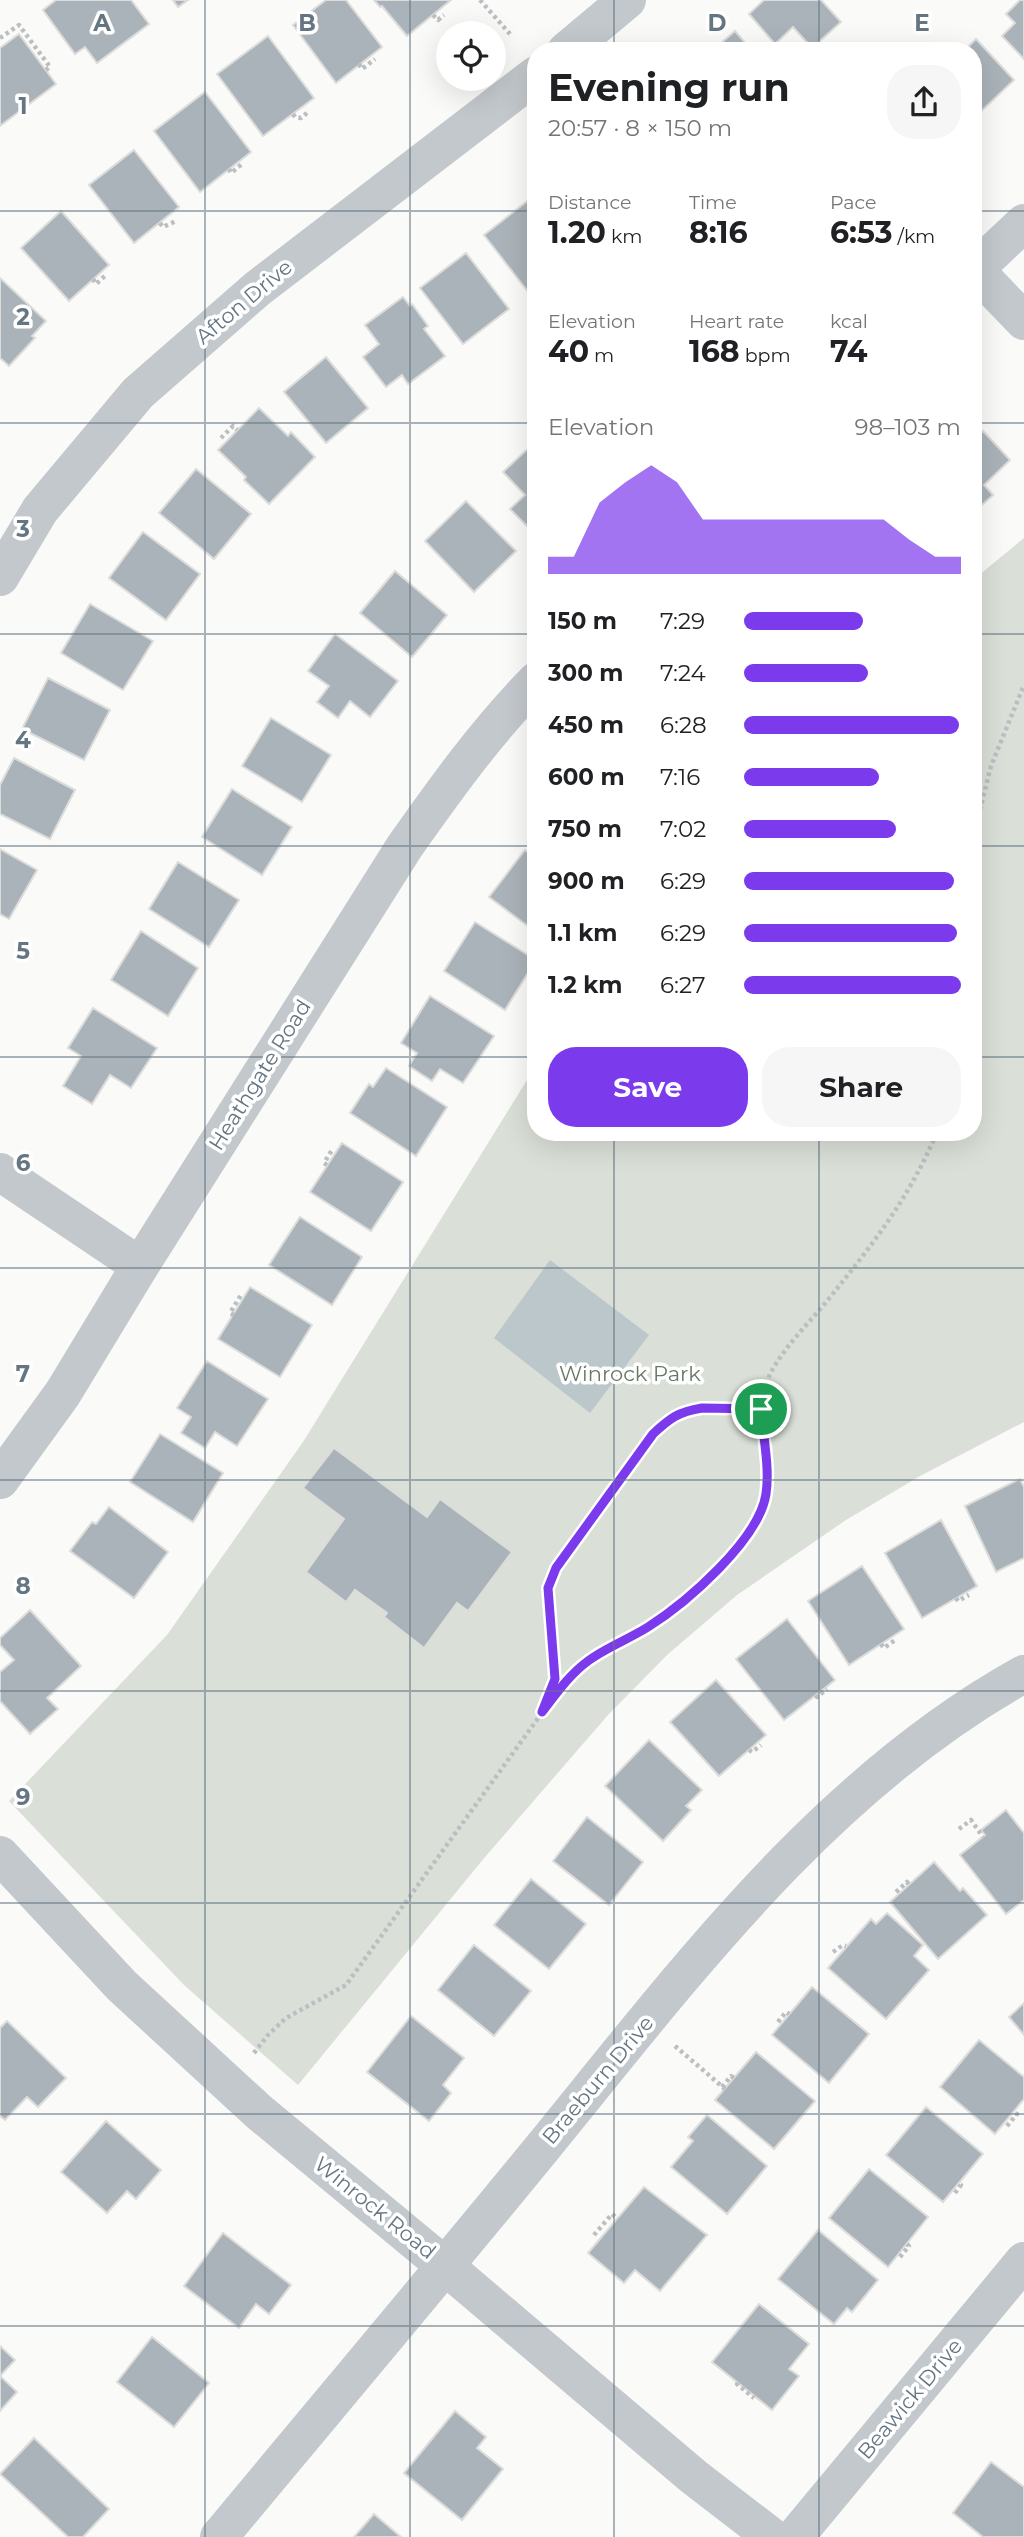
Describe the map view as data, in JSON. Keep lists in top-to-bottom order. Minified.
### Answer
{"streets":{"street":["Afton Drive","Heathgate Road","Braeburn Drive","Winrock Road","Beawick Drive"]},"crossings":[["Braeburn Drive","Winrock Road"]],"parks":["Winrock Park"],"page":{"heading":["Evening run","20:57 · 8 × 150 m"],"stats":[["Distance","1.20 km"],["Time","8:16"],["Pace","6:53 /km"],["Elevation","40 m"],["Heart rate","168 bpm"],["kcal","74"]],"chart":["Elevation","98–103 m"],"list":[{"name":"150 m","note":"7:29"},{"name":"300 m","note":"7:24"},{"name":"450 m","note":"6:28"},{"name":"600 m","note":"7:16"},{"name":"750 m","note":"7:02"},{"name":"900 m","note":"6:29"},{"name":"1.1 km","note":"6:29"},{"name":"1.2 km","note":"6:27"}],"buttons":["Save","Share"]},"grid":{"columns":["A","B","D","E"],"rows":["1","2","3","4","5","6","7","8","9"]}}
